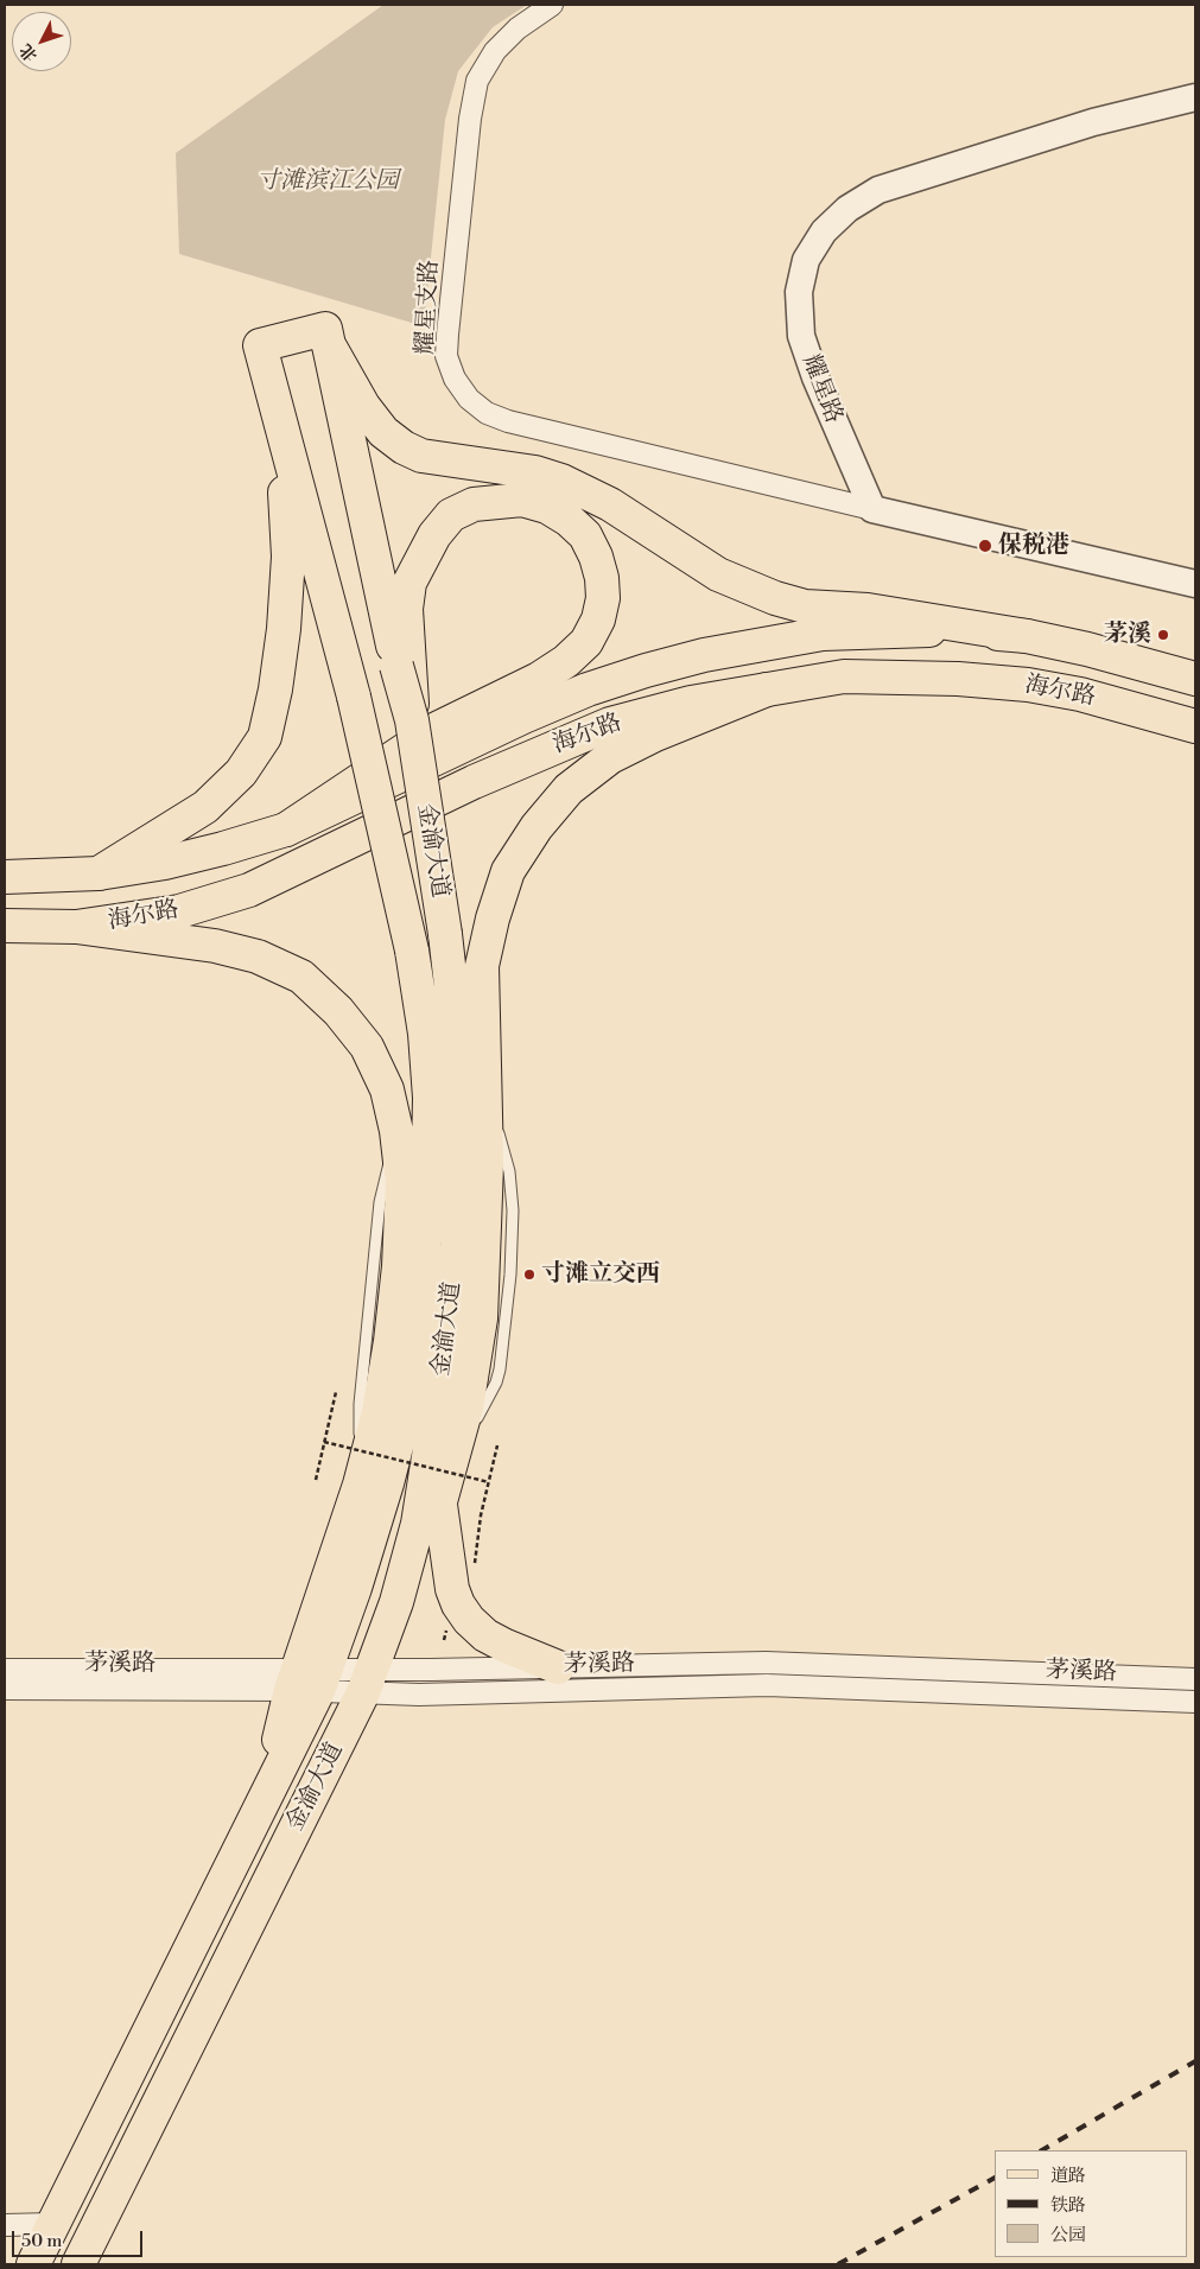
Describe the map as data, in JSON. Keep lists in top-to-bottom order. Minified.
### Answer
{"streets":{"main road":["海尔路","金渝大道"],"street":["耀星支路","耀星路","茅溪路"]},"crossings":[["耀星支路","耀星路"],["金渝大道","茅溪路"]],"parks":["寸滩滨江公园"],"places":["保税港","茅溪","寸滩立交西"],"legend":["道路","铁路","公园"],"scale_bar":"50 m","north":"bottom left"}
